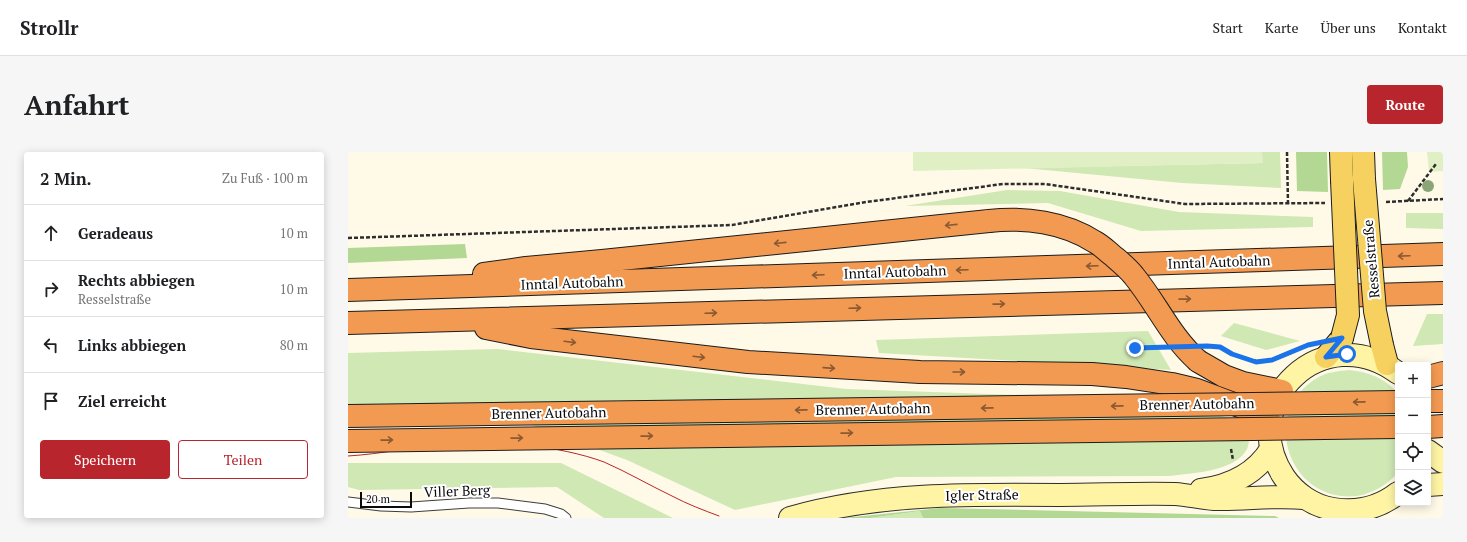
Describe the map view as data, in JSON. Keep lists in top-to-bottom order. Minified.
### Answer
{"streets":{"highway":["Inntal Autobahn","Brenner Autobahn"],"main road":["Resselstraße","Igler Straße"],"lane":["Viller Berg"]},"scale_bar":"20 m","page":{"header":"Strollr","nav":["Start","Karte","Über uns","Kontakt"],"buttons":["Route",["Speichern","Teilen"]],"title":"Anfahrt","heading":["2 Min.","Zu Fuß · 100 m"],"list":[["Geradeaus","10 m"],["Rechts abbiegen","Resselstraße","10 m"],["Links abbiegen","80 m"],"Ziel erreicht"],"map_buttons":["+","−"],"scale":"20 m"}}
